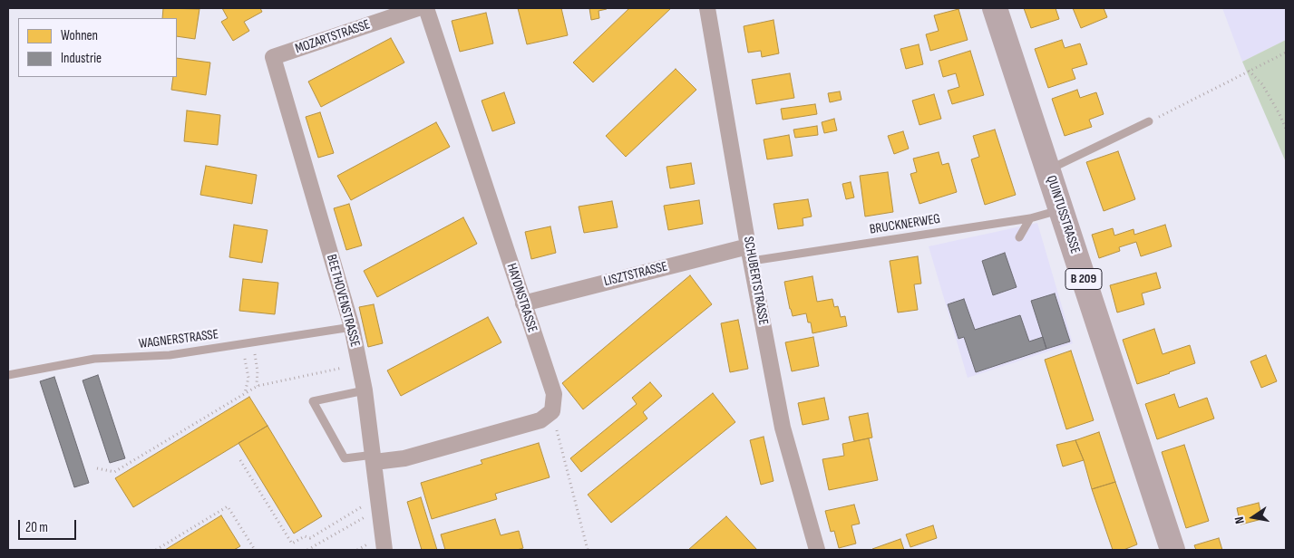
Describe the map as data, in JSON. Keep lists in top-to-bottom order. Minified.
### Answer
{"streets":{"main road":["QUINTUSSTRASSE","B 209"],"street":["MOZARTSTRASSE","LISZTSTRASSE","SCHUBERTSTRASSE","HAYDNSTRASSE","BEETHOVENSTRASSE"],"lane":["BRUCKNERWEG","WAGNERSTRASSE"]},"crossings":[["MOZARTSTRASSE","BEETHOVENSTRASSE"],["QUINTUSSTRASSE","BRUCKNERWEG"],["BRUCKNERWEG","LISZTSTRASSE"],["BRUCKNERWEG","SCHUBERTSTRASSE"],["LISZTSTRASSE","SCHUBERTSTRASSE"],["LISZTSTRASSE","HAYDNSTRASSE"],["BEETHOVENSTRASSE","WAGNERSTRASSE"]],"legend":["Wohnen","Industrie"],"scale_bar":"20 m","north":"left"}
